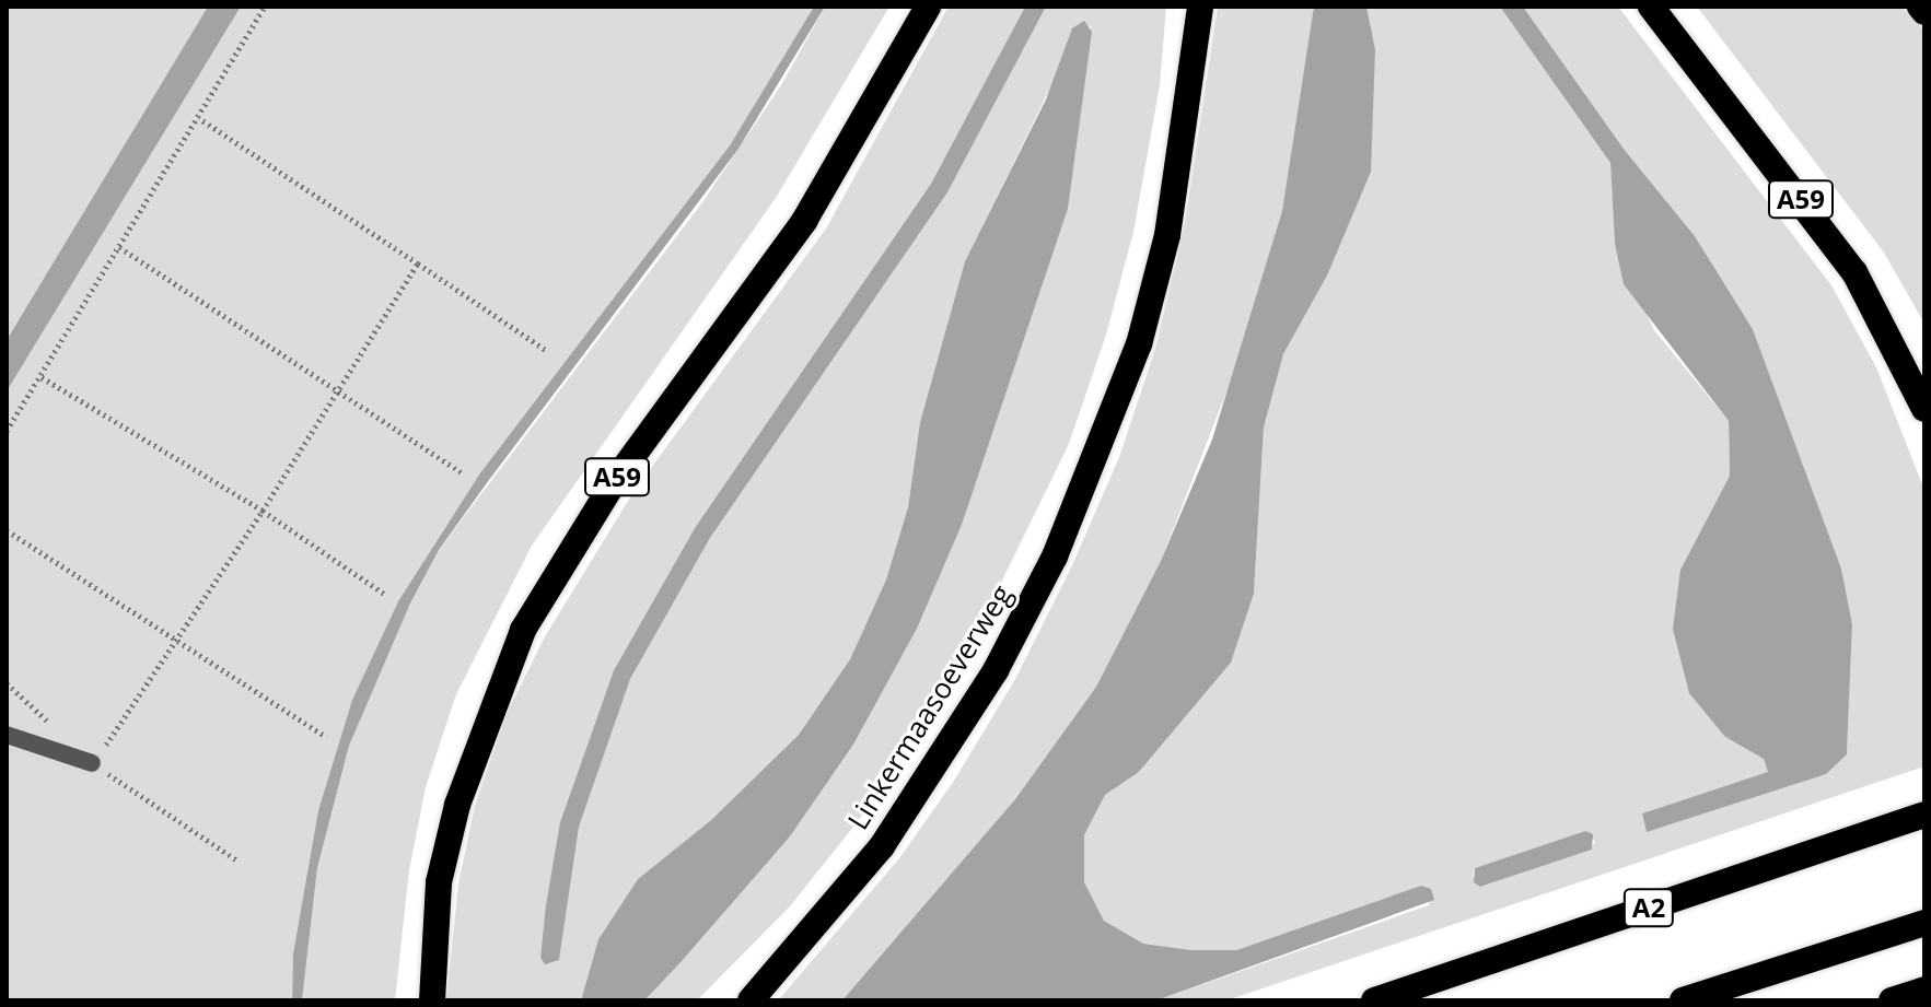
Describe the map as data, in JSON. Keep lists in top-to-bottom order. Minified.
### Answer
{"streets":{"highway":["A59","Linkermaasoeverweg","A2"]}}
